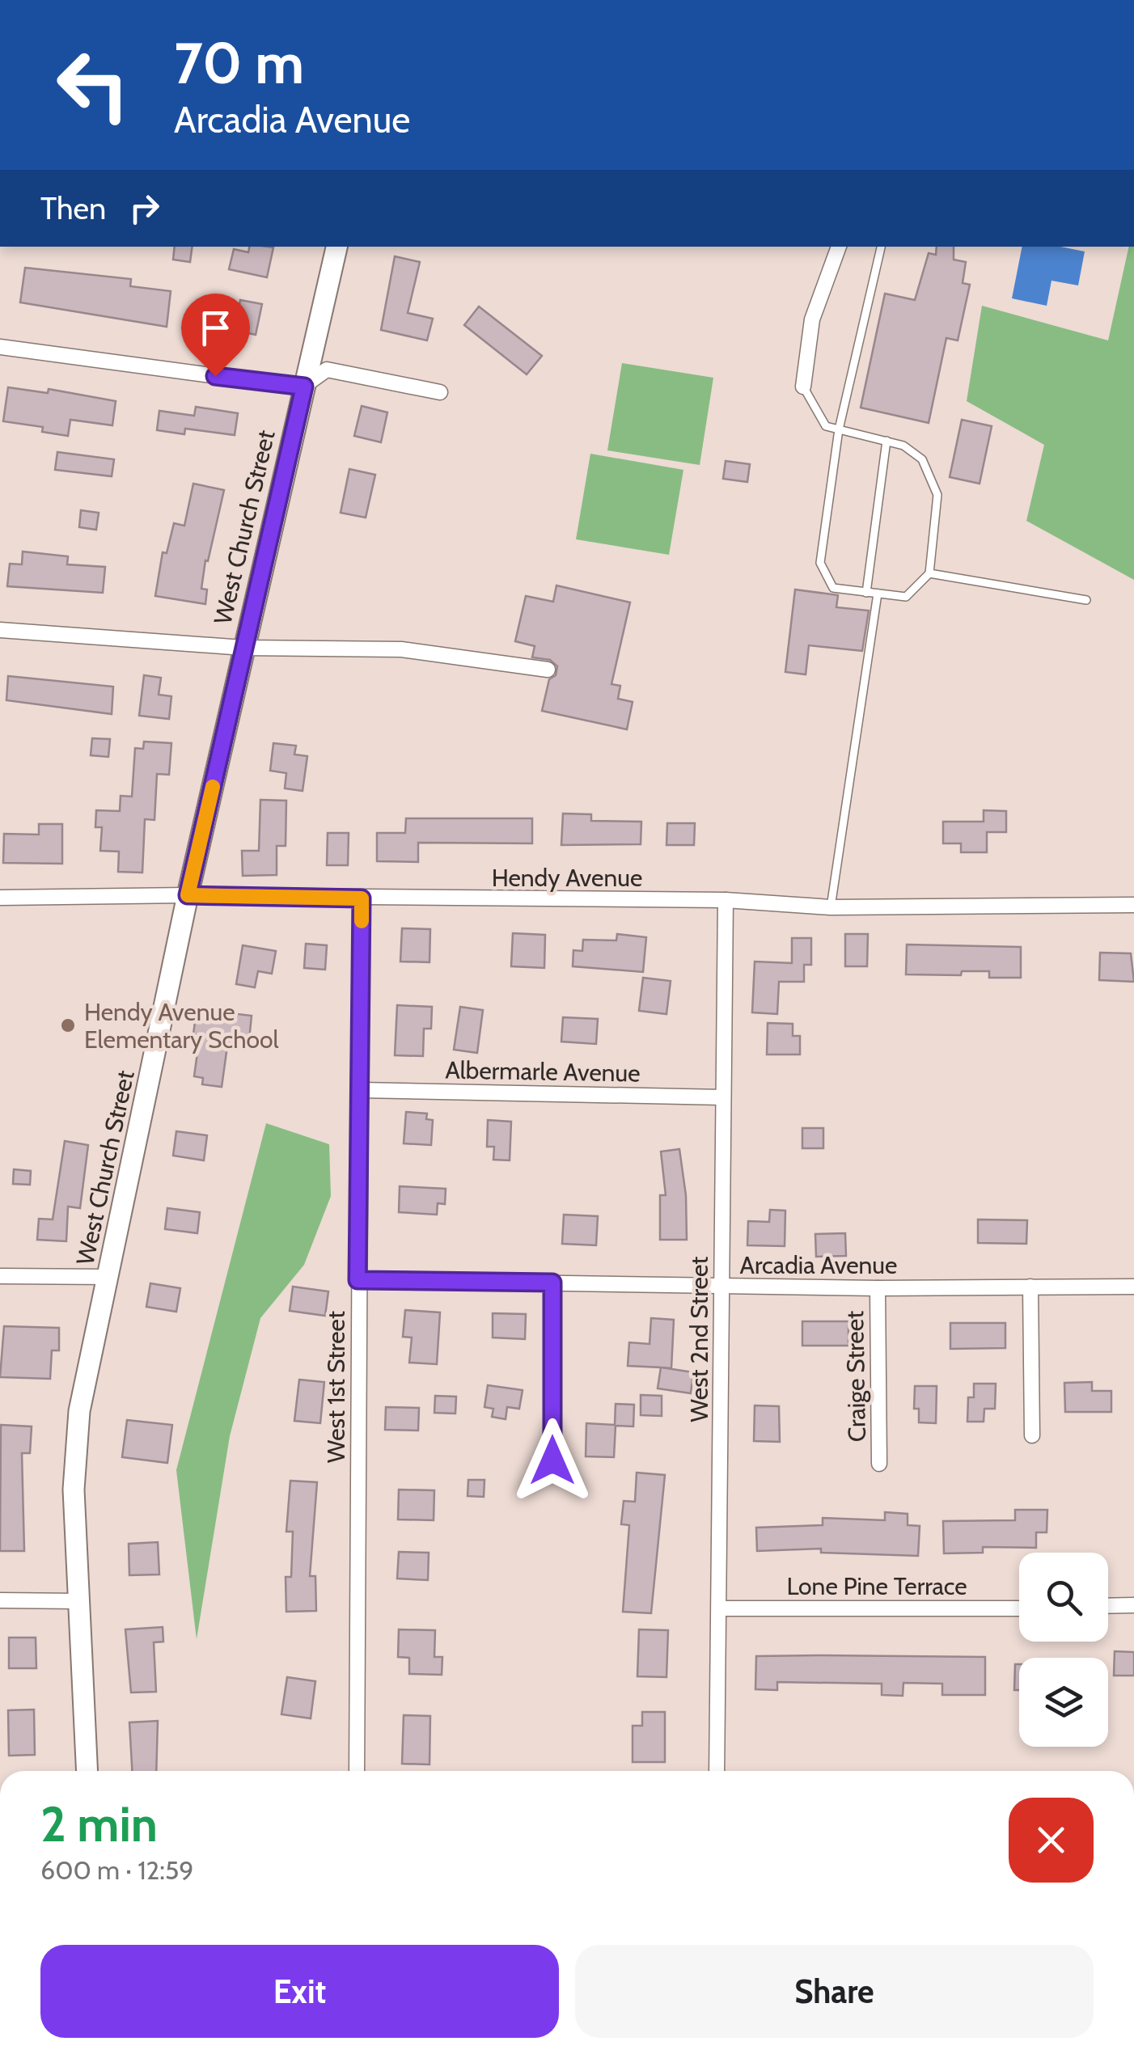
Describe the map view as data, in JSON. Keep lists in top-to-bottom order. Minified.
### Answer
{"streets":{"main road":["West Church Street"],"street":["Hendy Avenue","Albermarle Avenue","Arcadia Avenue","West 2nd Street","Craige Street","West 1st Street","Lone Pine Terrace"]},"crossings":[["West Church Street","Hendy Avenue"],["Hendy Avenue","West 2nd Street"],["Hendy Avenue","West 1st Street"],["Albermarle Avenue","West 2nd Street"],["Albermarle Avenue","West 1st Street"],["Arcadia Avenue","West 2nd Street"],["Arcadia Avenue","Craige Street"],["Arcadia Avenue","West 1st Street"],["West 2nd Street","Lone Pine Terrace"]],"places":["Hendy Avenue Elementary School"],"page":{"turn":["70 m","Arcadia Avenue"],"then":"Then","heading":["2 min","600 m · 12:59"],"buttons":["Exit","Share"]}}
